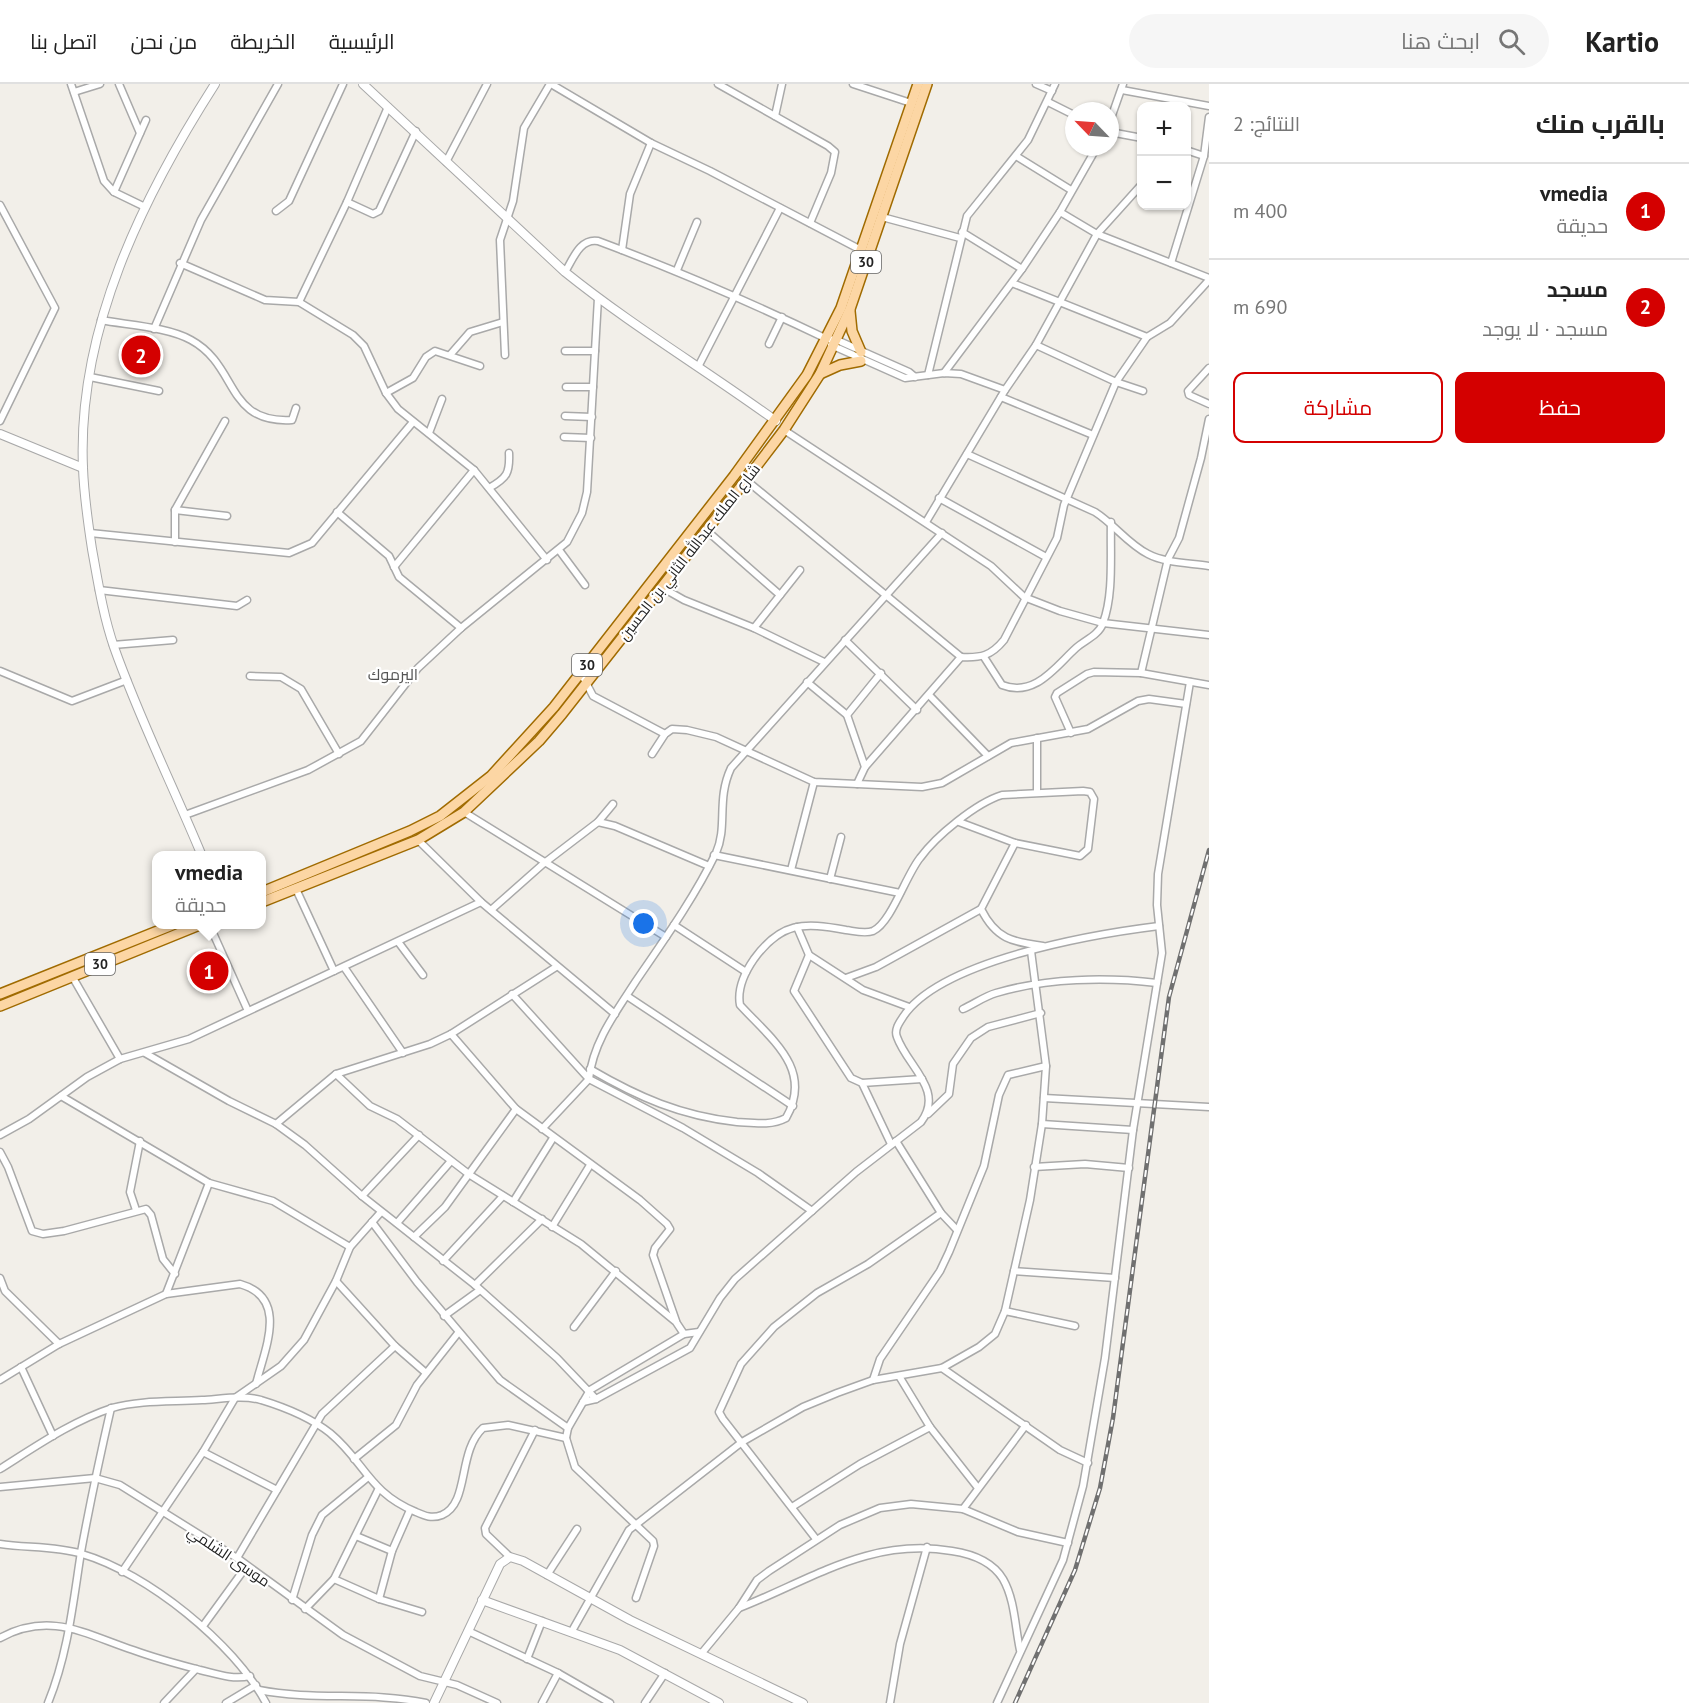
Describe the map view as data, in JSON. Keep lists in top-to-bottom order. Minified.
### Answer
{"streets":{"main road":["30","شارع الملك عبدالله الثاني بن الحسين"],"street":["موسى الشلمي"]},"districts":["اليرموك"],"north":"top left","page":{"header":"Kartio","search":"ابحث هنا","nav":["الرئيسية","الخريطة","من نحن","اتصل بنا"],"heading":["بالقرب منك","النتائج: 2"],"map_buttons":["+","−"],"list":[{"mark":"1","name":"vmedia","note":"حديقة","value":"400 m"},{"mark":"2","name":"مسجد","note":"مسجد · لا يوجد","value":"690 m"}],"pins":["2","1"],"buttons":["حفظ","مشاركة"],"popup":["vmedia","حديقة"]}}
